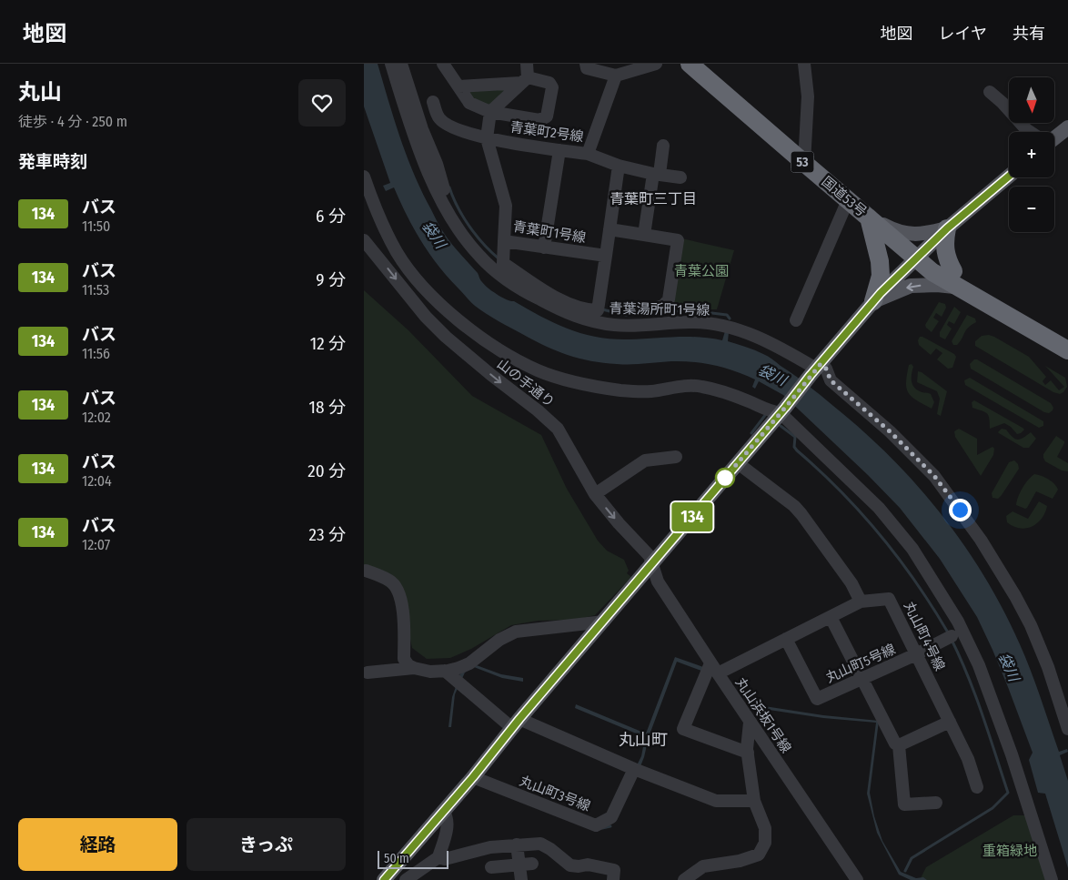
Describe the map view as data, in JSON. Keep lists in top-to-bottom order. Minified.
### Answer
{"streets":{"highway":["53","国道53号"],"street":["青葉町2号線","青葉町1号線","青葉湯所町1号線","山の手通り","丸山町4号線","丸山町5号線","丸山浜坂1号線","丸山町3号線"]},"crossings":[["青葉町2号線","青葉町1号線"],["山の手通り","丸山浜坂1号線"],["丸山町4号線","丸山町5号線"],["丸山町4号線","丸山浜坂1号線"]],"districts":["青葉町三丁目","丸山町"],"water":["袋川"],"parks":["青葉公園","重箱緑地"],"lines":["bus line 134"],"scale_bar":"50 m","north":"bottom","page":{"header":"地図","nav":["地図","レイヤ","共有"],"heading":[["丸山","徒歩 · 4 分 · 250 m"],"発車時刻"],"on_map":"134","map_buttons":["+","−"],"list":[{"mark":"134","name":"バス","note":"11:50","value":"6 分"},{"mark":"134","name":"バス","note":"11:53","value":"9 分"},{"mark":"134","name":"バス","note":"11:56","value":"12 分"},{"mark":"134","name":"バス","note":"12:02","value":"18 分"},{"mark":"134","name":"バス","note":"12:04","value":"20 分"},{"mark":"134","name":"バス","note":"12:07","value":"23 分"}],"buttons":["経路","きっぷ"],"scale":"50 m"}}
